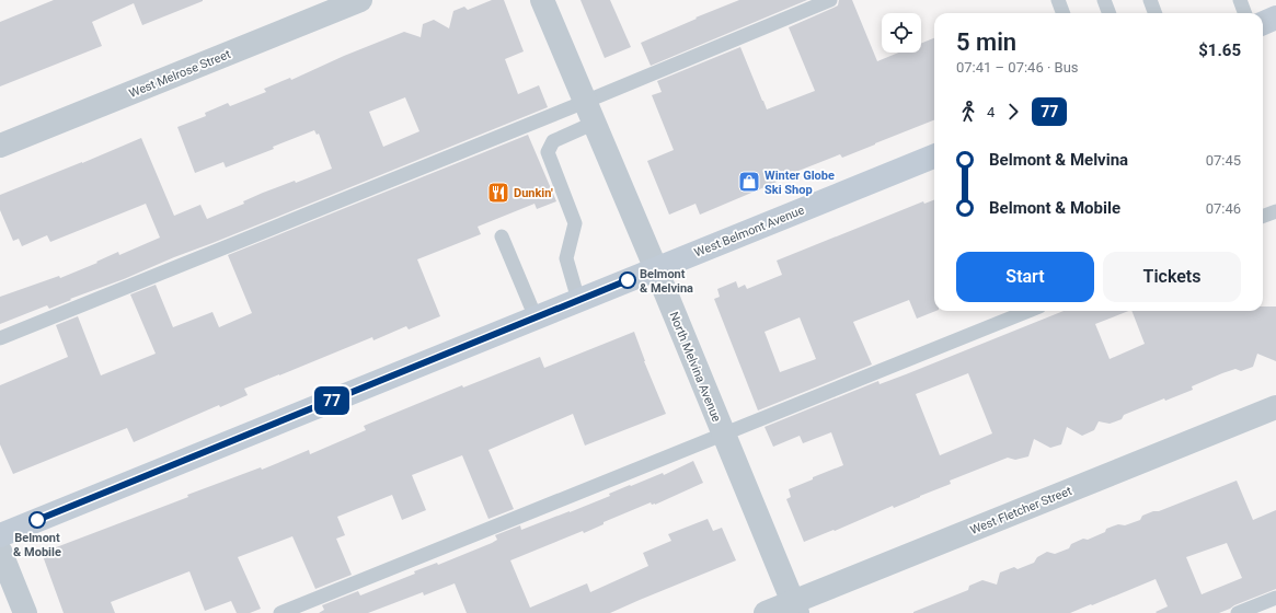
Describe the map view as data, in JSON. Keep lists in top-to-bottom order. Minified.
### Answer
{"streets":{"main road":["West Belmont Avenue"],"street":["West Melrose Street","North Melvina Avenue","West Fletcher Street"]},"crossings":[["West Belmont Avenue","North Melvina Avenue"],["North Melvina Avenue","West Fletcher Street"]],"places":{"shop":["Winter Globe Ski Shop"],"restaurant":["Dunkin'"],"other":["Belmont & Melvina","Belmont & Mobile"]},"lines":["bus line 77"],"page":{"on_map":"77","heading":["5 min","07:41 – 07:46 · Bus","$1.65"],"legs":["4","77"],"list":[{"name":"Belmont & Melvina","value":"07:45"},{"name":"Belmont & Mobile","value":"07:46"}],"buttons":["Start","Tickets"]}}
